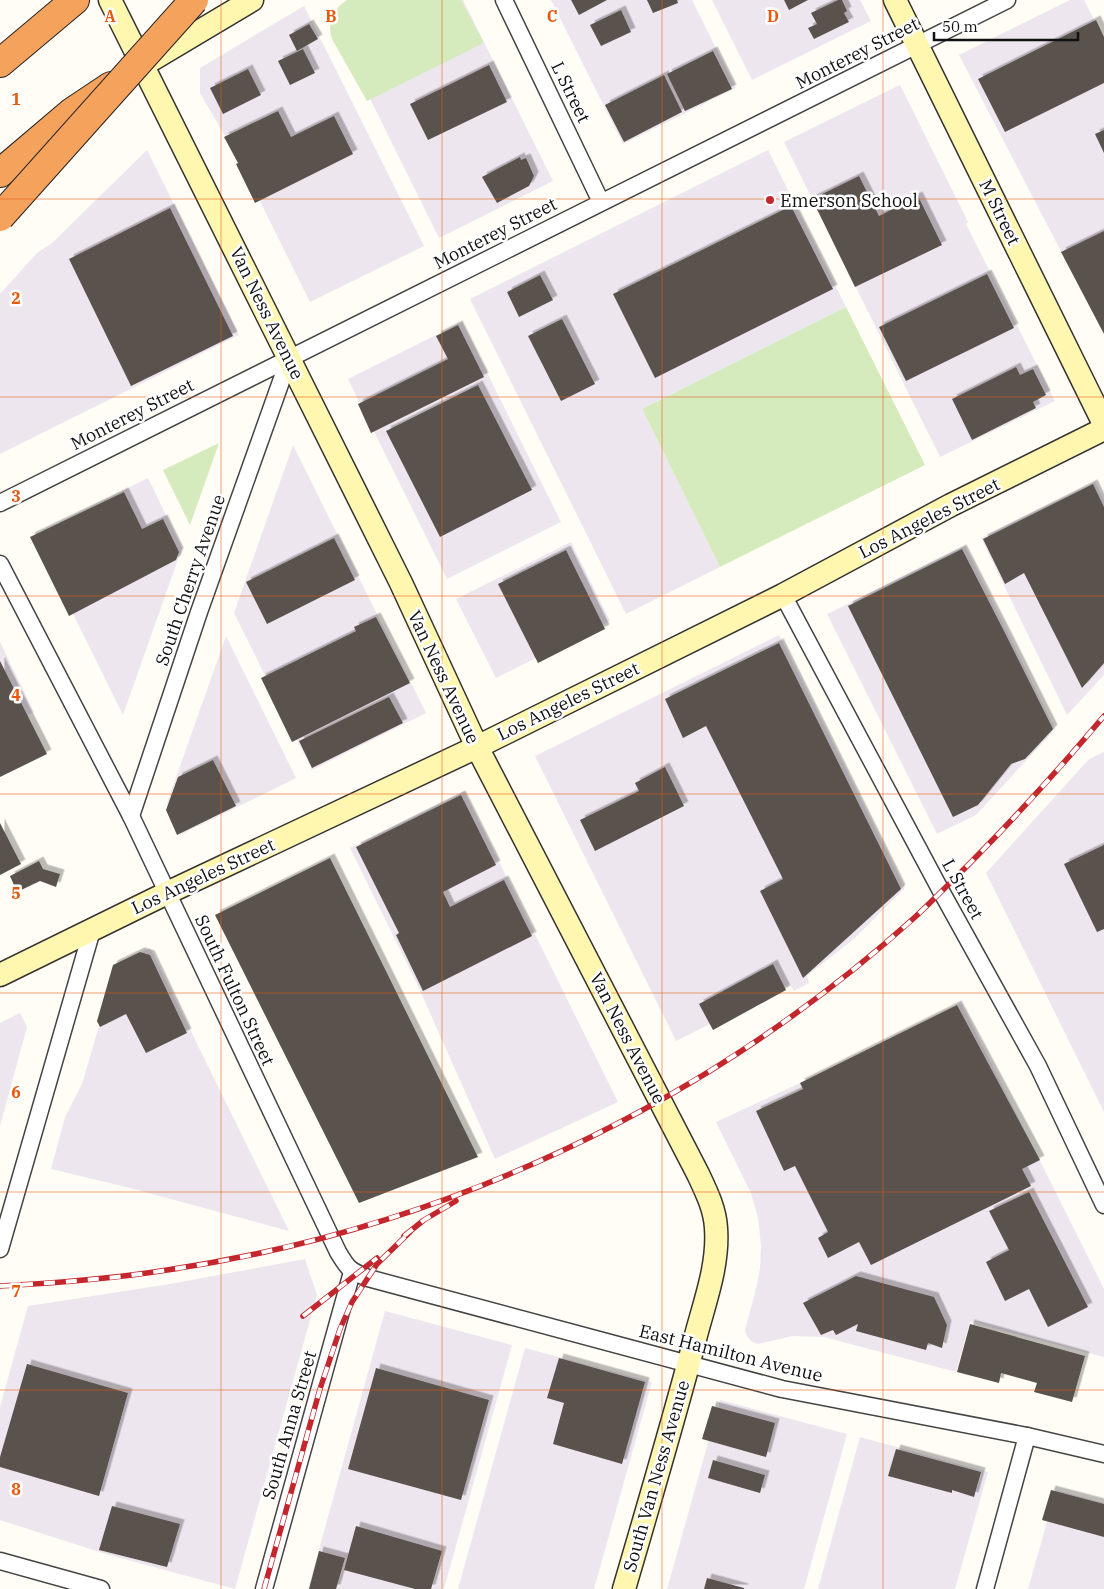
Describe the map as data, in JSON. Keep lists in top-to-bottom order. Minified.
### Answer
{"streets":{"street":["Monterey Street","L Street","M Street","Van Ness Avenue","Los Angeles Street","South Cherry Avenue","South Fulton Street","East Hamilton Avenue","South Anna Street","South Van Ness Avenue"]},"crossings":[["Monterey Street","L Street"],["Monterey Street","M Street"],["Monterey Street","Van Ness Avenue"],["Monterey Street","South Cherry Avenue"],["L Street","Los Angeles Street"],["Van Ness Avenue","Los Angeles Street"],["Van Ness Avenue","South Cherry Avenue"],["Van Ness Avenue","East Hamilton Avenue"],["Van Ness Avenue","South Van Ness Avenue"],["Los Angeles Street","South Fulton Street"],["South Cherry Avenue","South Fulton Street"],["South Fulton Street","East Hamilton Avenue"],["South Fulton Street","South Anna Street"],["East Hamilton Avenue","South Anna Street"],["East Hamilton Avenue","South Van Ness Avenue"]],"places":["Emerson School"],"scale_bar":"50 m","grid":{"columns":["A","B","C","D"],"rows":["1","2","3","4","5","6","7","8"]}}
